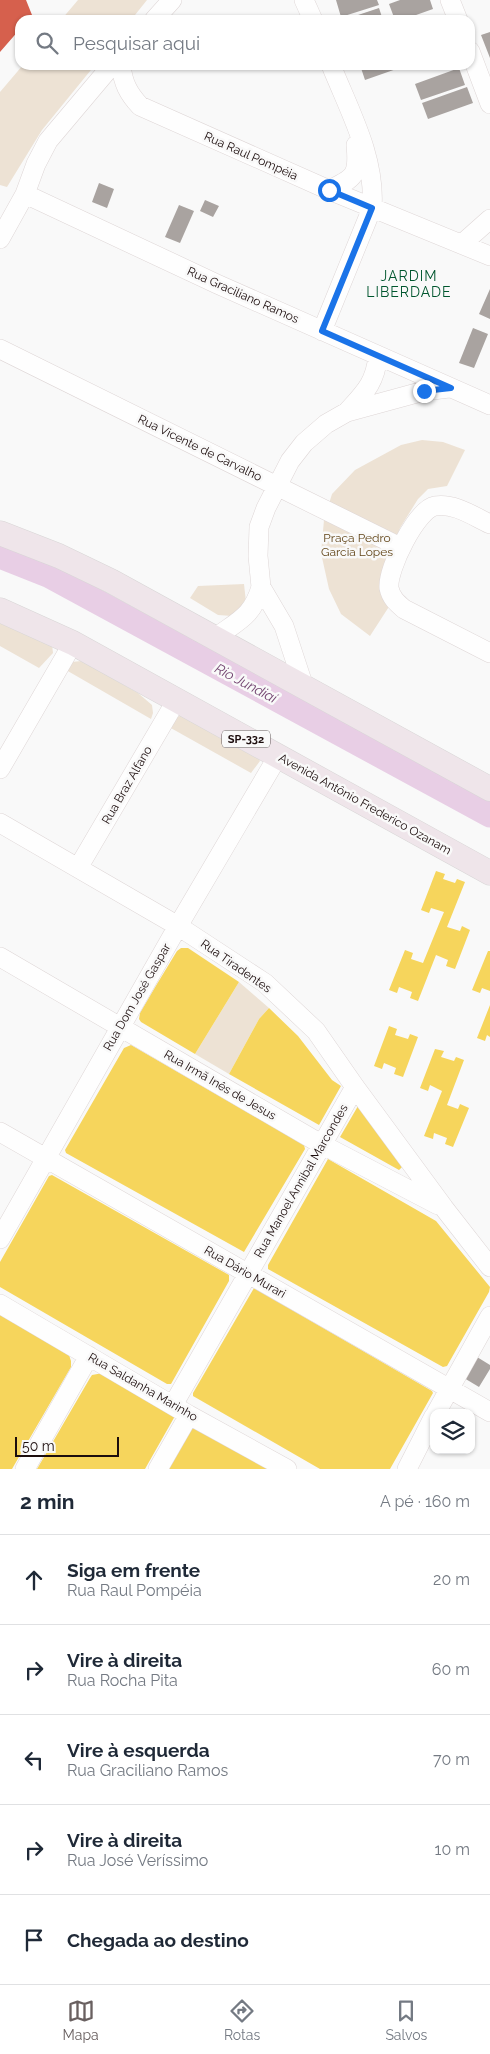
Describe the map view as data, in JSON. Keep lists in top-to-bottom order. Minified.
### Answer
{"streets":{"main road":["SP-332","Avenida Antônio Frederico Ozanam"],"street":["Rua Raul Pompéia","Rua Graciliano Ramos","Rua Vicente de Carvalho","Rua Braz Alfano","Rua Tiradentes","Rua Dom José Gaspar","Rua Irmã Inês de Jesus","Rua Manoel Annibal Marcondes","Rua Dário Murari","Rua Saldanha Marinho"]},"crossings":[["Rua Braz Alfano","Avenida Antônio Frederico Ozanam"],["Rua Braz Alfano","Rua Tiradentes"],["Avenida Antônio Frederico Ozanam","Rua Dom José Gaspar"],["Rua Tiradentes","Rua Dom José Gaspar"],["Rua Tiradentes","Rua Irmã Inês de Jesus"],["Rua Tiradentes","Rua Manoel Annibal Marcondes"],["Rua Dom José Gaspar","Rua Irmã Inês de Jesus"],["Rua Dom José Gaspar","Rua Dário Murari"],["Rua Irmã Inês de Jesus","Rua Manoel Annibal Marcondes"],["Rua Manoel Annibal Marcondes","Rua Dário Murari"],["Rua Manoel Annibal Marcondes","Rua Saldanha Marinho"]],"districts":["JARDIM LIBERDADE"],"water":["Rio Jundiaí"],"parks":["Praça Pedro Garcia Lopes"],"scale_bar":"50 m","page":{"search":"Pesquisar aqui","scale":"50 m","heading":["2 min","A pé · 160 m"],"list":[["Siga em frente","Rua Raul Pompéia","20 m"],["Vire à direita","Rua Rocha Pita","60 m"],["Vire à esquerda","Rua Graciliano Ramos","70 m"],["Vire à direita","Rua José Veríssimo","10 m"],"Chegada ao destino"],"nav":["Mapa","Rotas","Salvos"]}}
